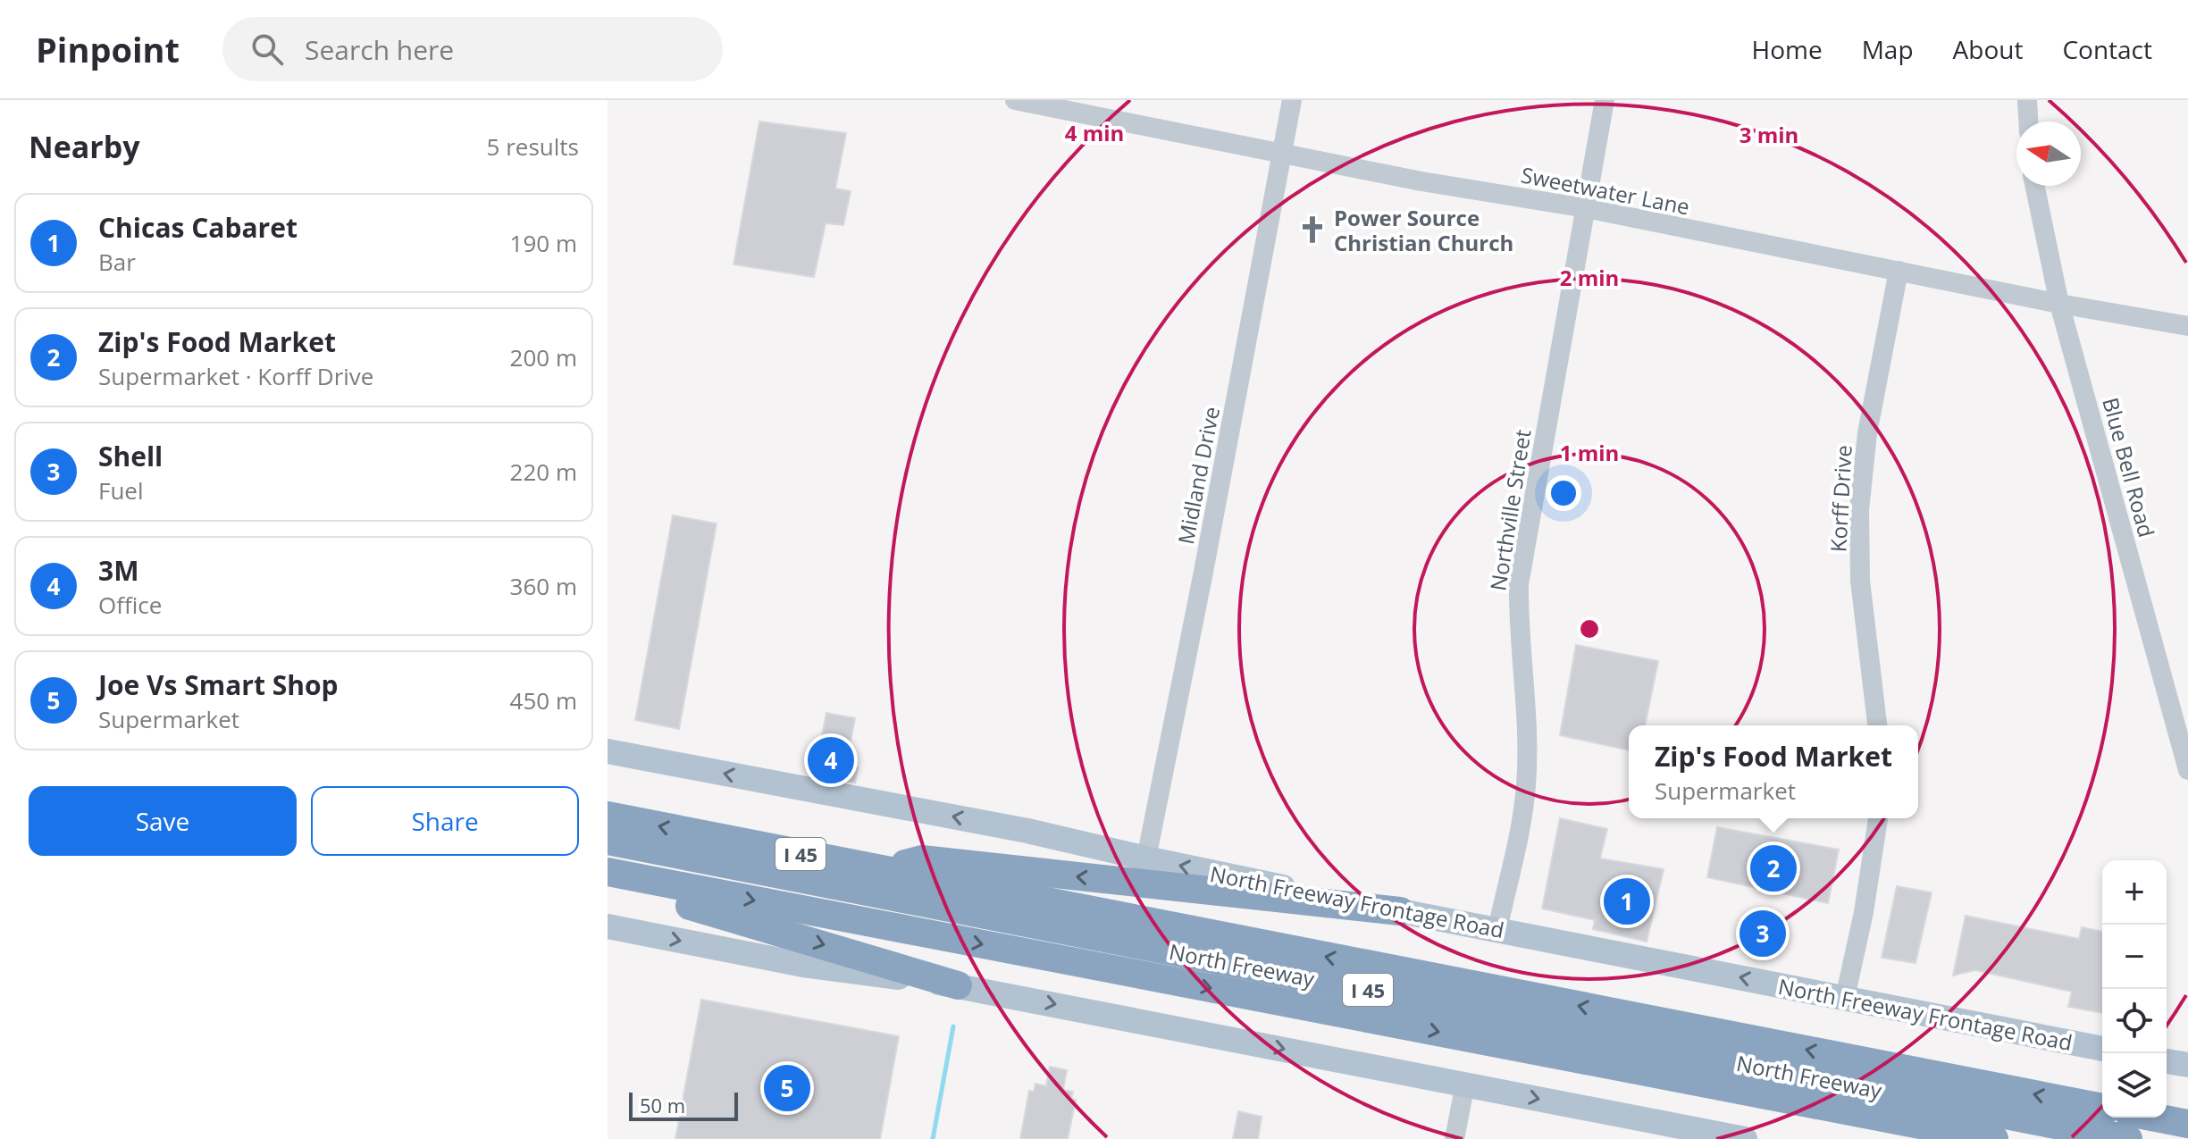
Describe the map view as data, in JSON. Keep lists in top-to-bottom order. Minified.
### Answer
{"streets":{"highway":["I 45","North Freeway"],"main road":["North Freeway Frontage Road"],"street":["Sweetwater Lane","Blue Bell Road","Midland Drive","Korff Drive","Northville Street"]},"crossings":[["Sweetwater Lane","Blue Bell Road"],["Sweetwater Lane","Midland Drive"],["Sweetwater Lane","Korff Drive"],["Sweetwater Lane","Northville Street"],["Midland Drive","North Freeway Frontage Road"],["Northville Street","North Freeway Frontage Road"]],"places":{"church":["Power Source Christian Church"]},"scale_bar":"50 m","north":"left","page":{"header":"Pinpoint","search":"Search here","nav":["Home","Map","About","Contact"],"heading":["Nearby","5 results"],"list":[{"mark":"1","name":"Chicas Cabaret","note":"Bar","value":"190 m"},{"mark":"2","name":"Zip's Food Market","note":"Supermarket · Korff Drive","value":"200 m"},{"mark":"3","name":"Shell","note":"Fuel","value":"220 m"},{"mark":"4","name":"3M","note":"Office","value":"360 m"},{"mark":"5","name":"Joe Vs Smart Shop","note":"Supermarket","value":"450 m"}],"popup":["Zip's Food Market","Supermarket"],"pins":["4","2","1","3","5"],"buttons":["Save","Share"],"map_buttons":["+","−"],"scale":"50 m"},"rings":["4 min","3 min","2 min","1 min"]}
